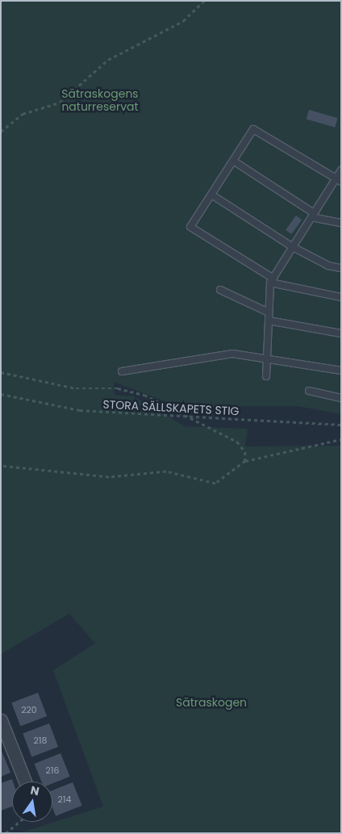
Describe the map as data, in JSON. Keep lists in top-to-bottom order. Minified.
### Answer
{"streets":{"path":["STORA SÄLLSKAPETS STIG"]},"parks":["Sätraskogens naturreservat","Sätraskogen"],"house_numbers":["220","218","216","214"],"north":"top"}
